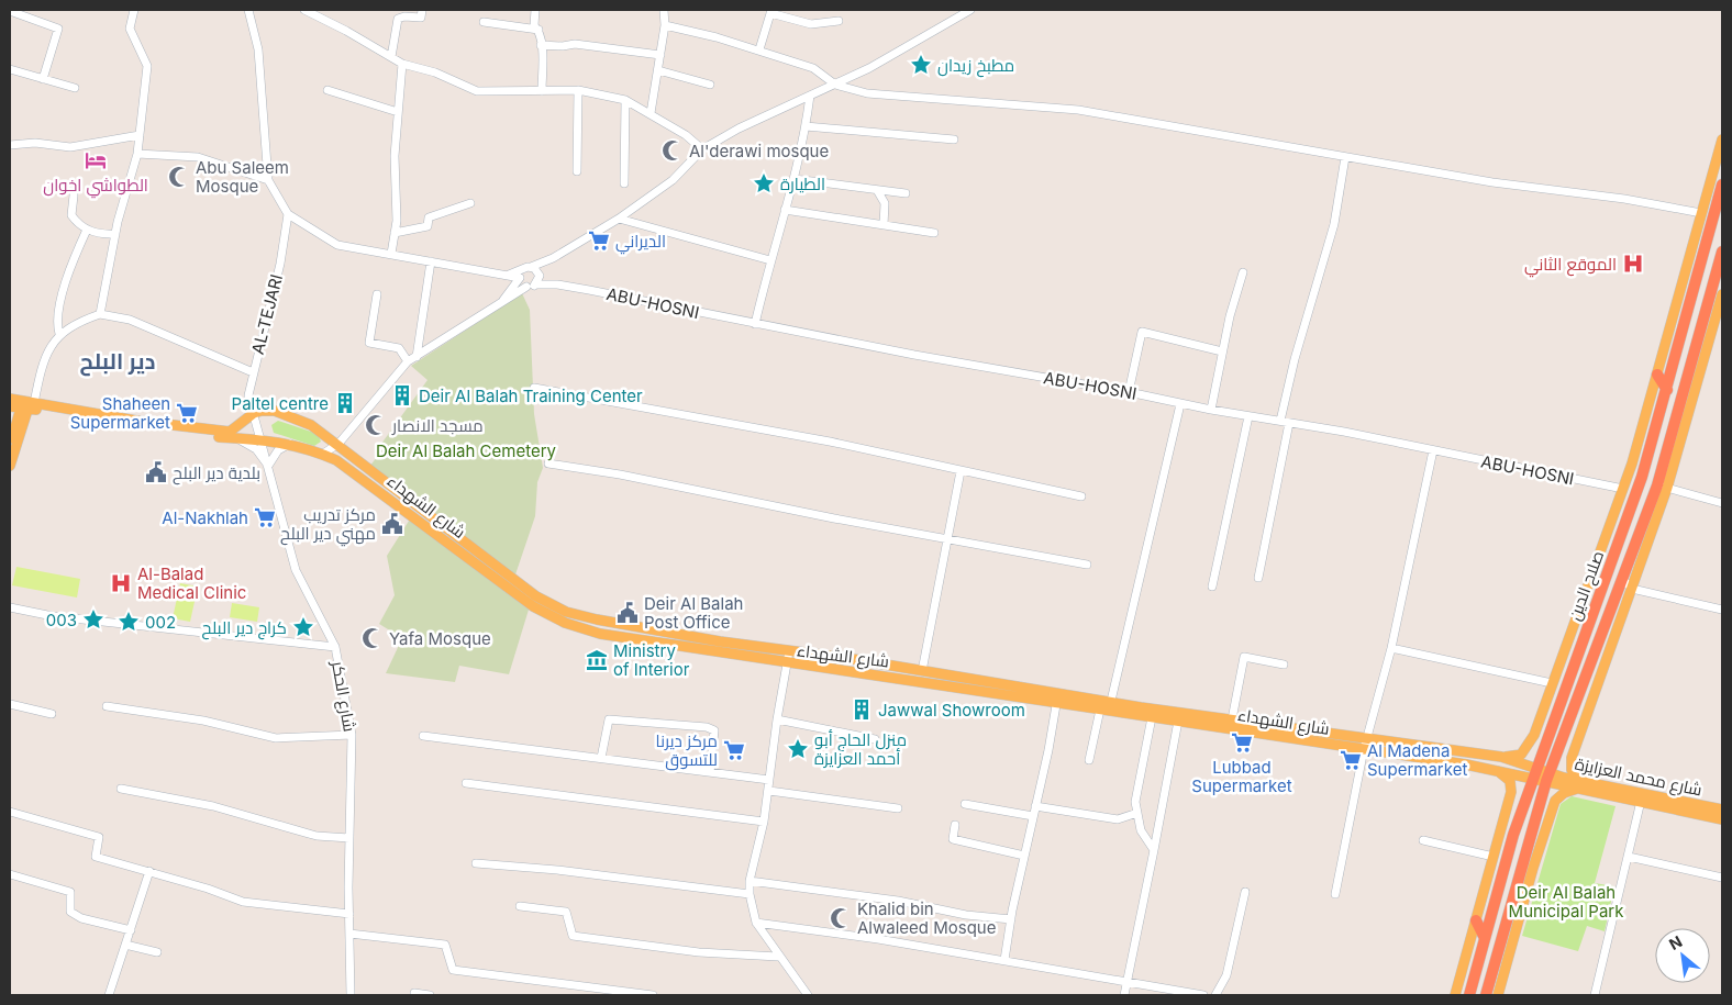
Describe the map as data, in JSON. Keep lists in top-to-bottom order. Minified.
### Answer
{"streets":{"highway":["صلاح الدين"],"main road":["شارع الشهداء","شارع محمد العزايزة"],"street":["ABU-HOSNI","AL-TEJARI","شارع الحكر"]},"crossings":[["AL-TEJARI","شارع الشهداء"],["AL-TEJARI","شارع الحكر"],["شارع الشهداء","صلاح الدين"],["شارع الشهداء","شارع الحكر"]],"districts":["دير البلح"],"parks":["Deir Al Balah Cemetery","Deir Al Balah Municipal Park"],"places":{"place":["مطبخ زيدان","الطيارة","003","002","كراج دير البلح","منزل الحاج أبو أحمد العزايزة"],"mosque":["Al'derawi mosque","Abu Saleem Mosque","مسجد الانصار","Yafa Mosque","Khalid bin Alwaleed Mosque"],"hotel":["الطواشي اخوان"],"supermarket":["الديراني","Shaheen Supermarket","Al-Nakhlah","Lubbad Supermarket","مركز ديرنا للتسوق","Al Madena Supermarket"],"hospital":["الموقع الثاني","Al-Balad Medical Clinic"],"building":["Deir Al Balah Training Center","Paltel centre","Jawwal Showroom"],"public building":["بلدية دير البلح","مركز تدريب مهني دير البلح","Deir Al Balah Post Office"],"museum":["Ministry of Interior"]},"north":"top left"}
